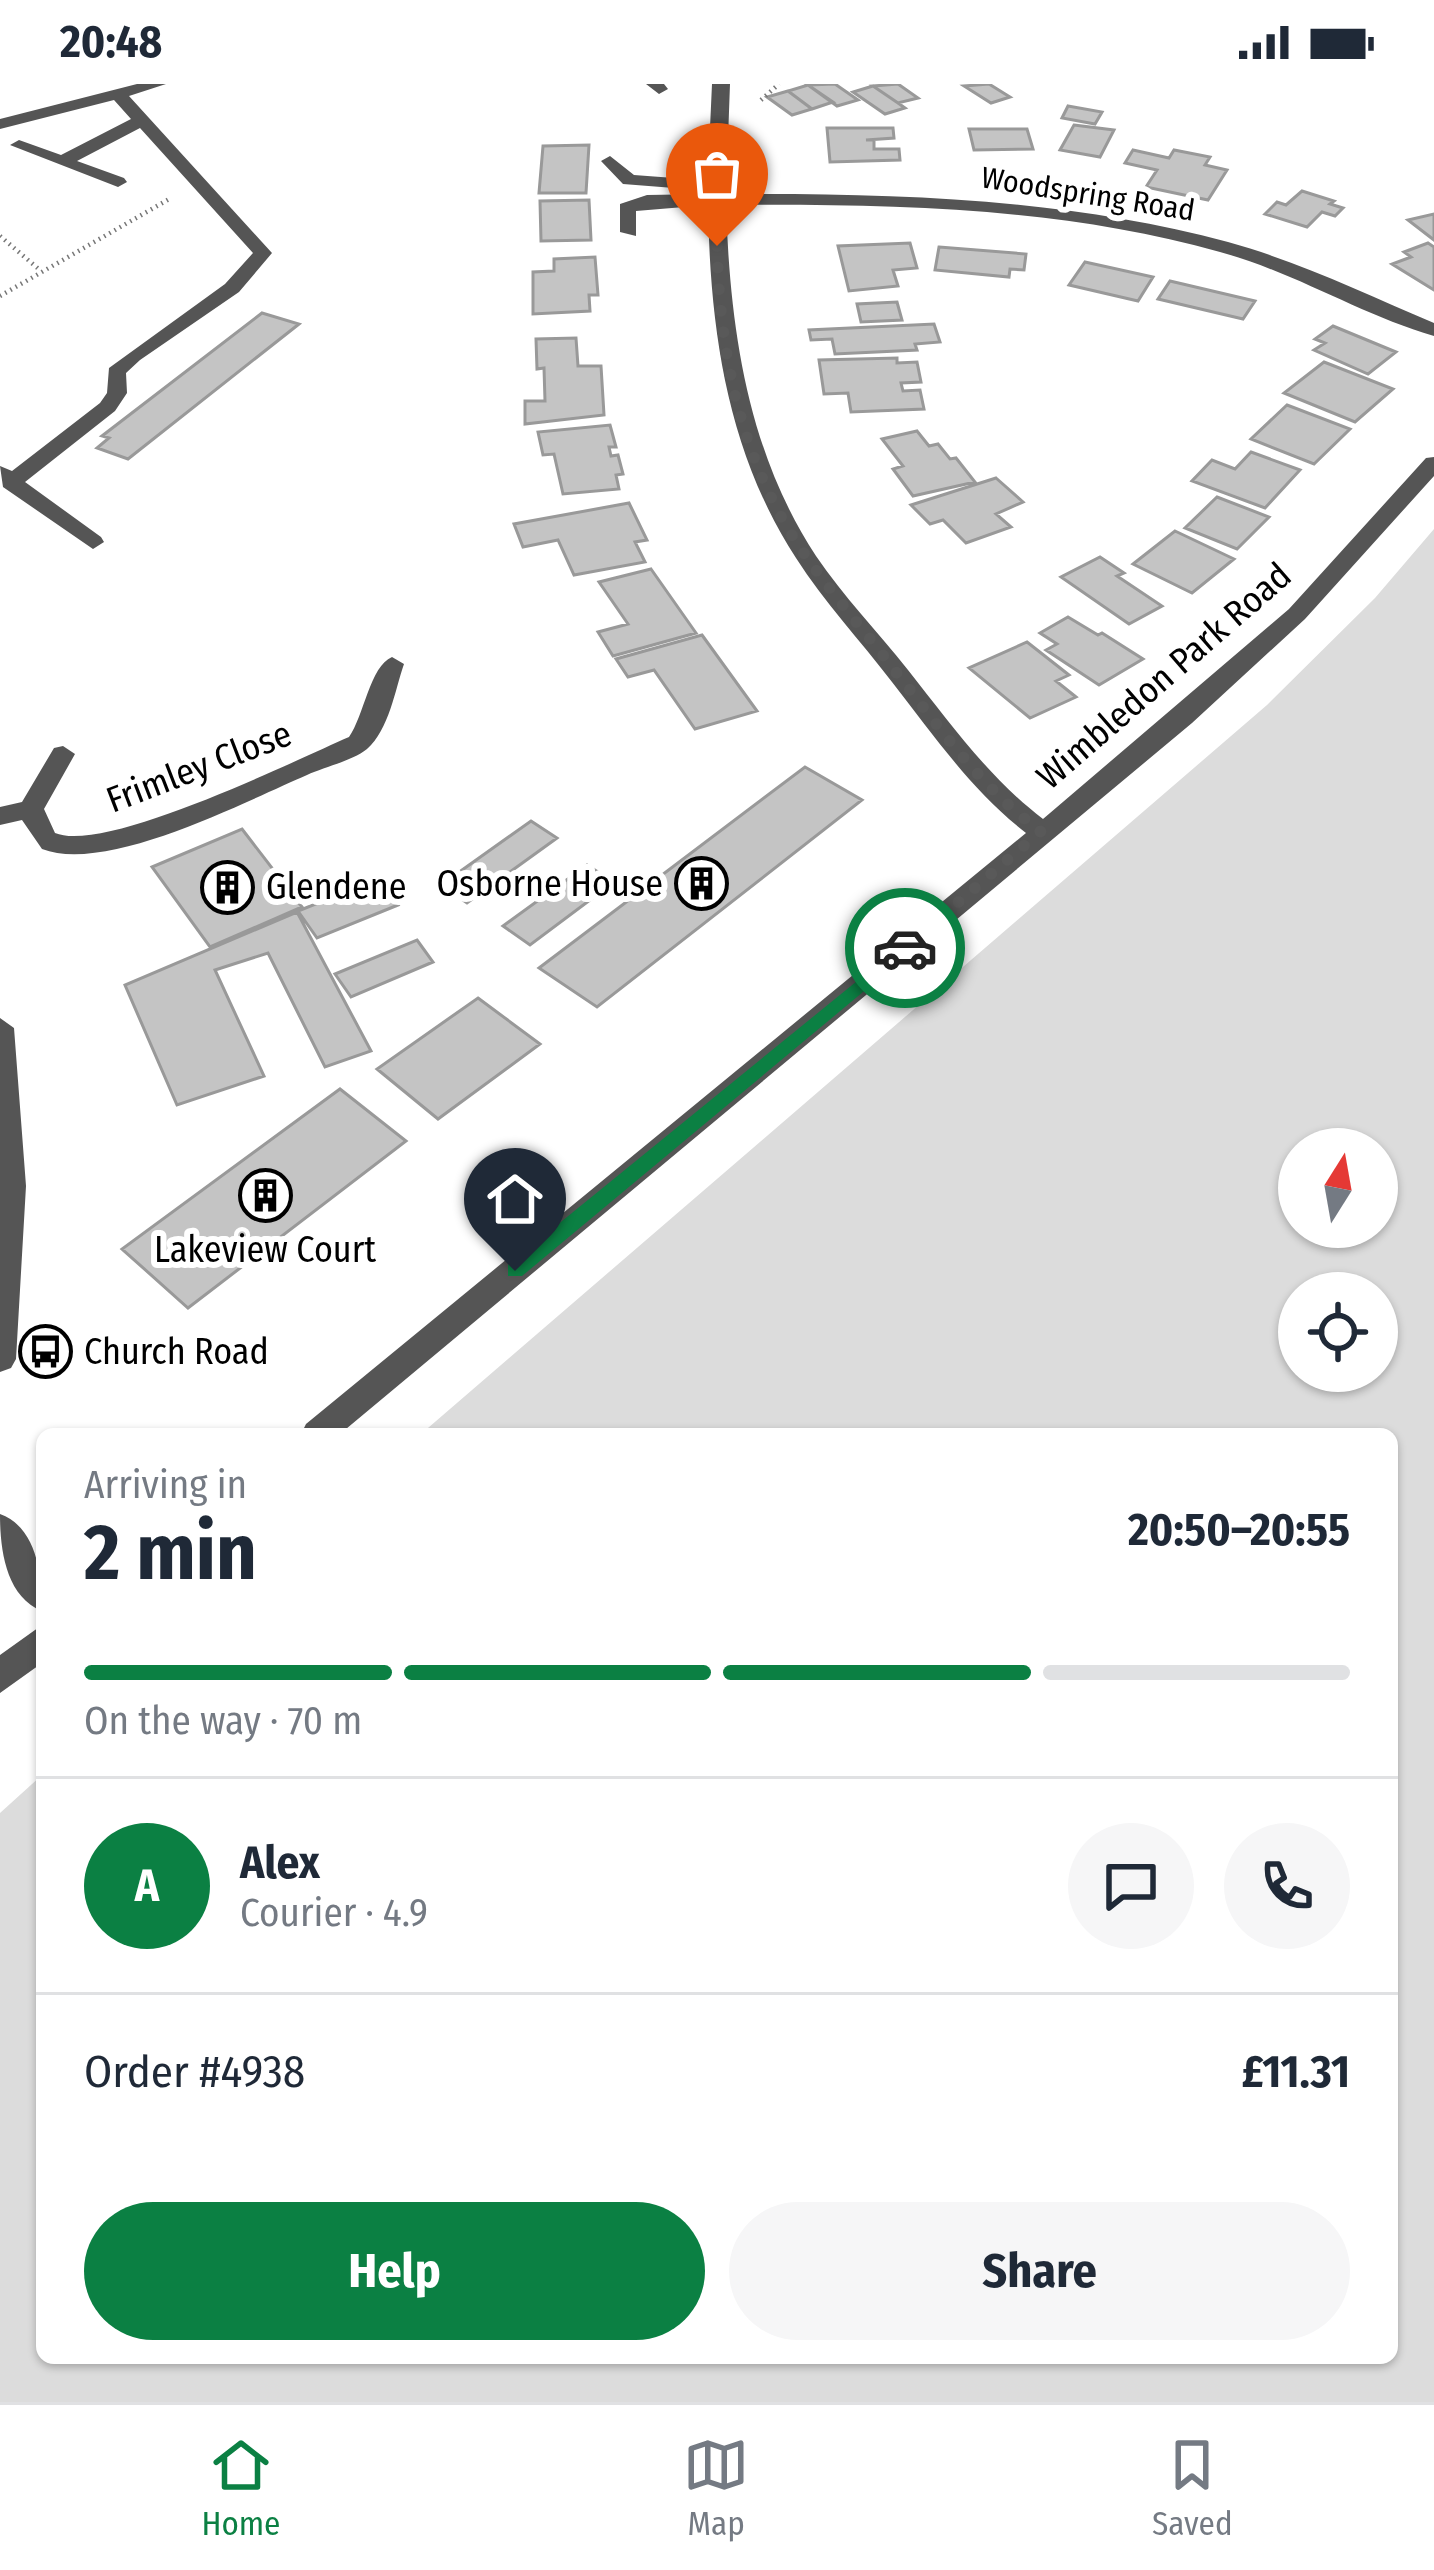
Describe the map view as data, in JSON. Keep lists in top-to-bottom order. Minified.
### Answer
{"streets":{"street":["Woodspring Road","Wimbledon Park Road","Frimley Close"]},"places":{"building":["Osborne House","Glendene","Lakeview Court"],"bus stop":["Church Road"]},"north":"top","page":{"status":"20:48","heading":["2 min","Arriving in","20:50–20:55"],"panel":["Alex","Courier · 4.9","Order #4938","£11.31"],"bar":"On the way · 70 m","round":"A","buttons":["Help","Share"],"tabs":["Home","Map","Saved"]}}
